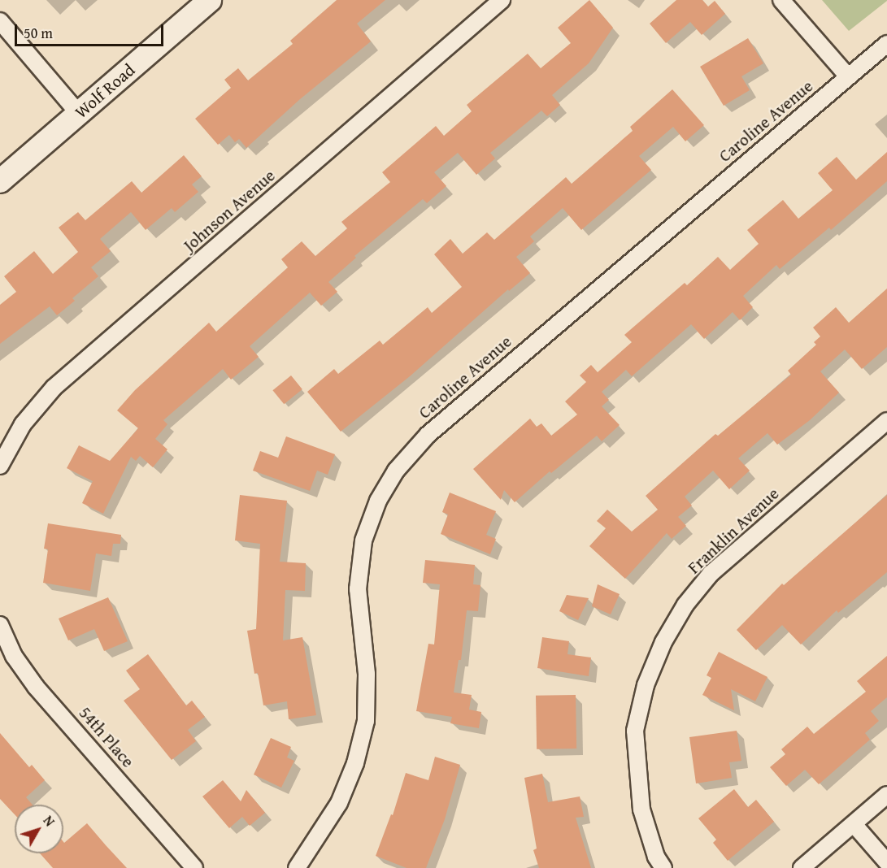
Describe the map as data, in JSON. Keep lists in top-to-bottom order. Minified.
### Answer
{"streets":{"main road":["Wolf Road"],"street":["Caroline Avenue","Johnson Avenue","Franklin Avenue","54th Place"]},"scale_bar":"50 m","north":"top right"}
